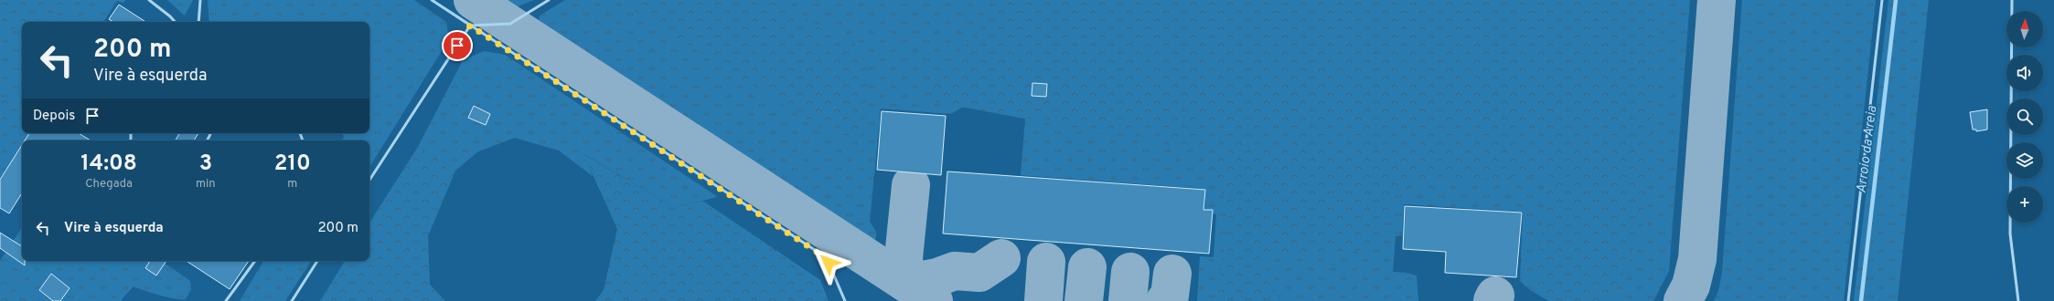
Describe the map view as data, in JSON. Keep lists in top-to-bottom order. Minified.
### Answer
{"water":["Arroio da Areia"],"north":"top","page":{"map_buttons":"+","turn":["200 m","Vire à esquerda"],"then":"Depois","eta":["14:08","Chegada","3","min","210","m"],"list":[{"name":"Vire à esquerda","value":"200 m"}]}}
